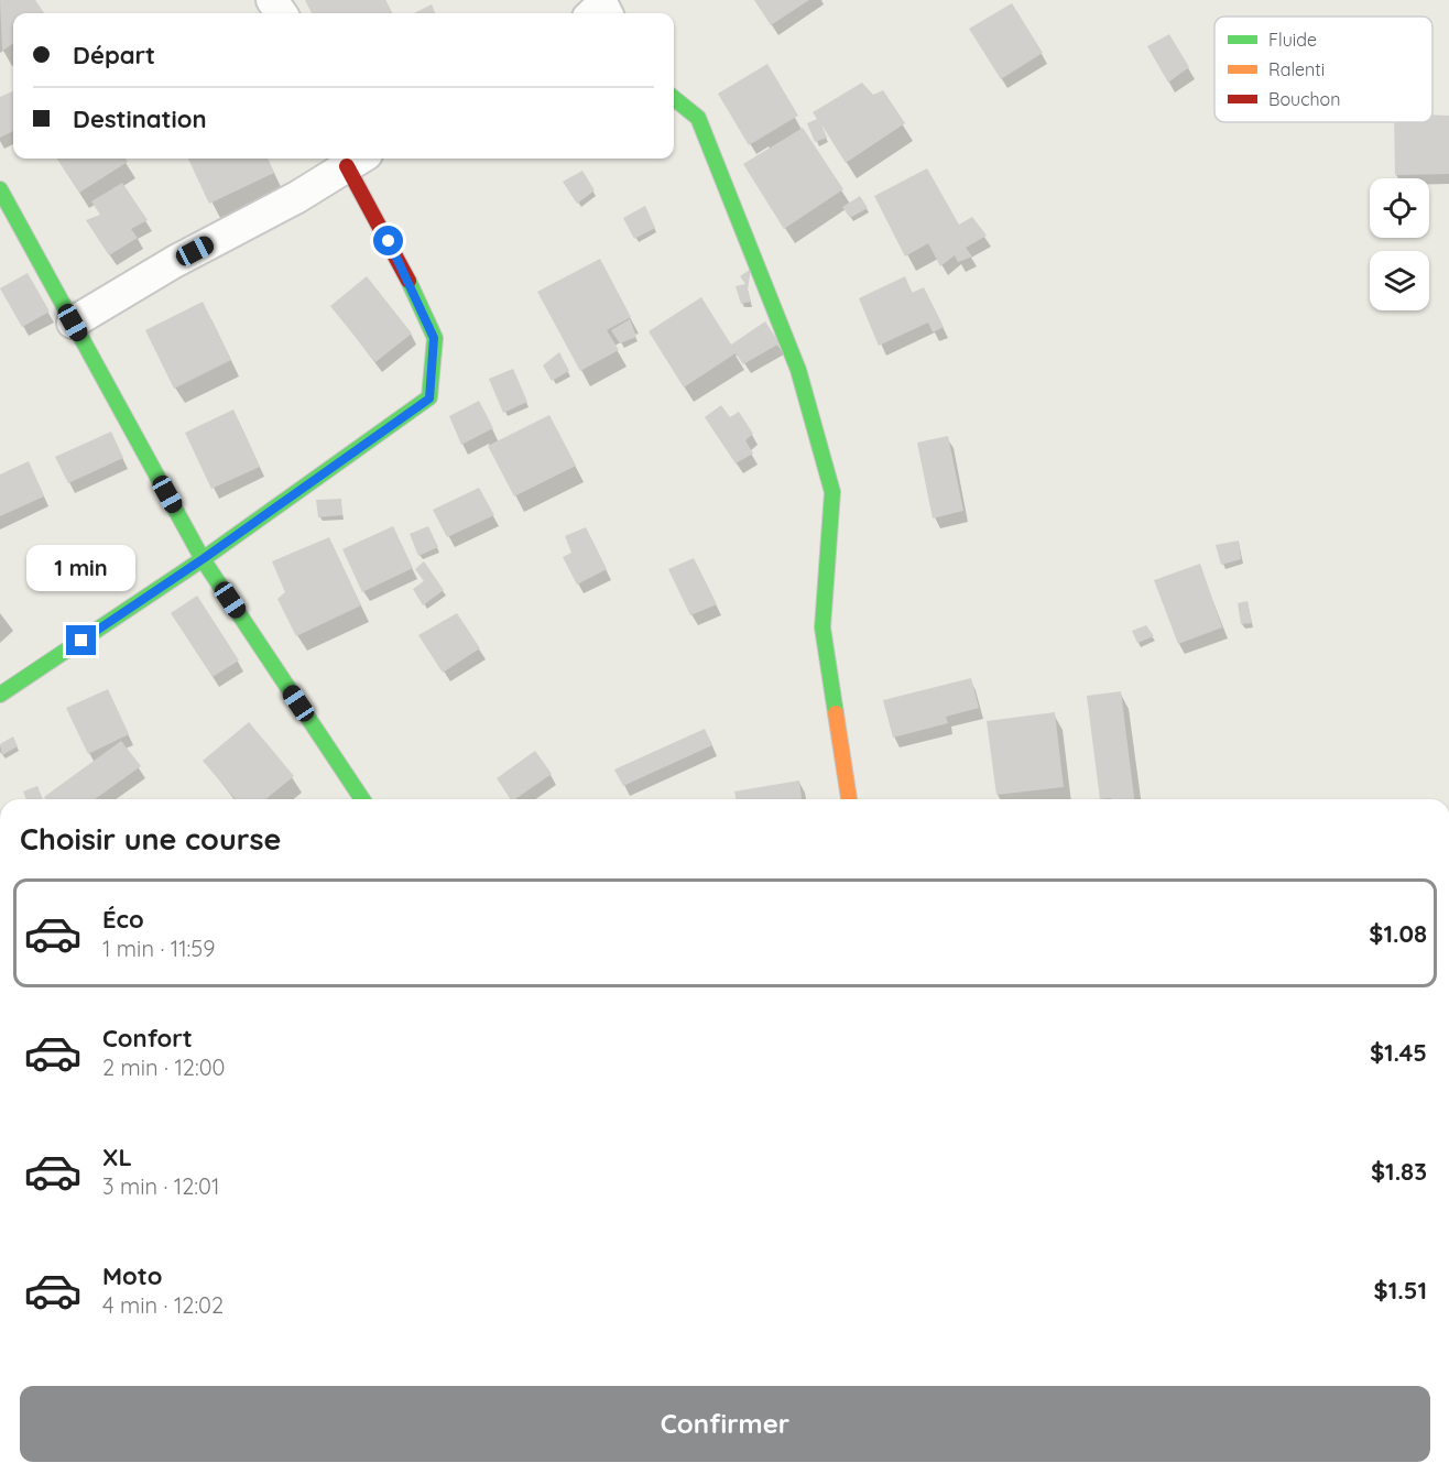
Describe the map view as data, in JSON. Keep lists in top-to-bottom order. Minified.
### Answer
{"legend":["Fluide","Ralenti","Bouchon"],"page":{"banner":["Départ","Destination"],"bubble":"1 min","heading":"Choisir une course","list":[{"name":"Éco","note":"1 min · 11:59","value":"$1.08"},{"name":"Confort","note":"2 min · 12:00","value":"$1.45"},{"name":"XL","note":"3 min · 12:01","value":"$1.83"},{"name":"Moto","note":"4 min · 12:02","value":"$1.51"}],"buttons":"Confirmer"}}
